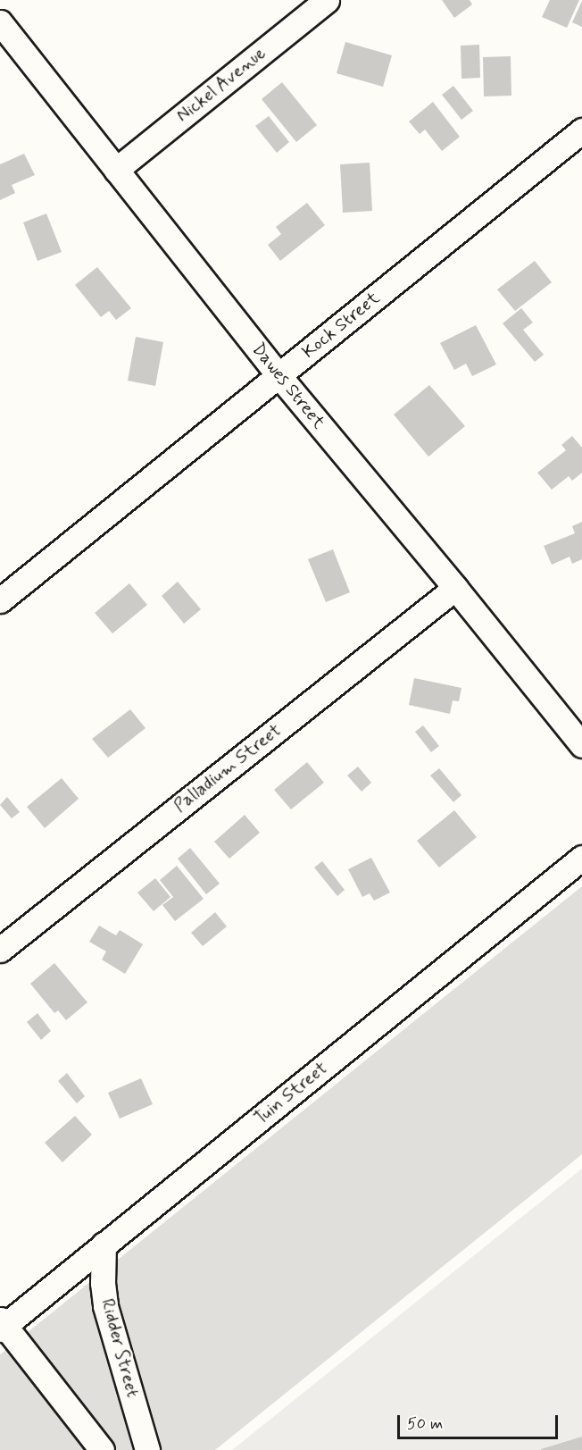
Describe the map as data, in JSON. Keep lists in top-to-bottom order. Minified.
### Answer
{"streets":{"street":["Nickel Avenue","Kock Street","Dawes Street","Palladium Street","Tuin Street","Ridder Street"]},"crossings":[["Nickel Avenue","Dawes Street"],["Kock Street","Dawes Street"],["Dawes Street","Palladium Street"],["Tuin Street","Ridder Street"]],"scale_bar":"50 m"}
